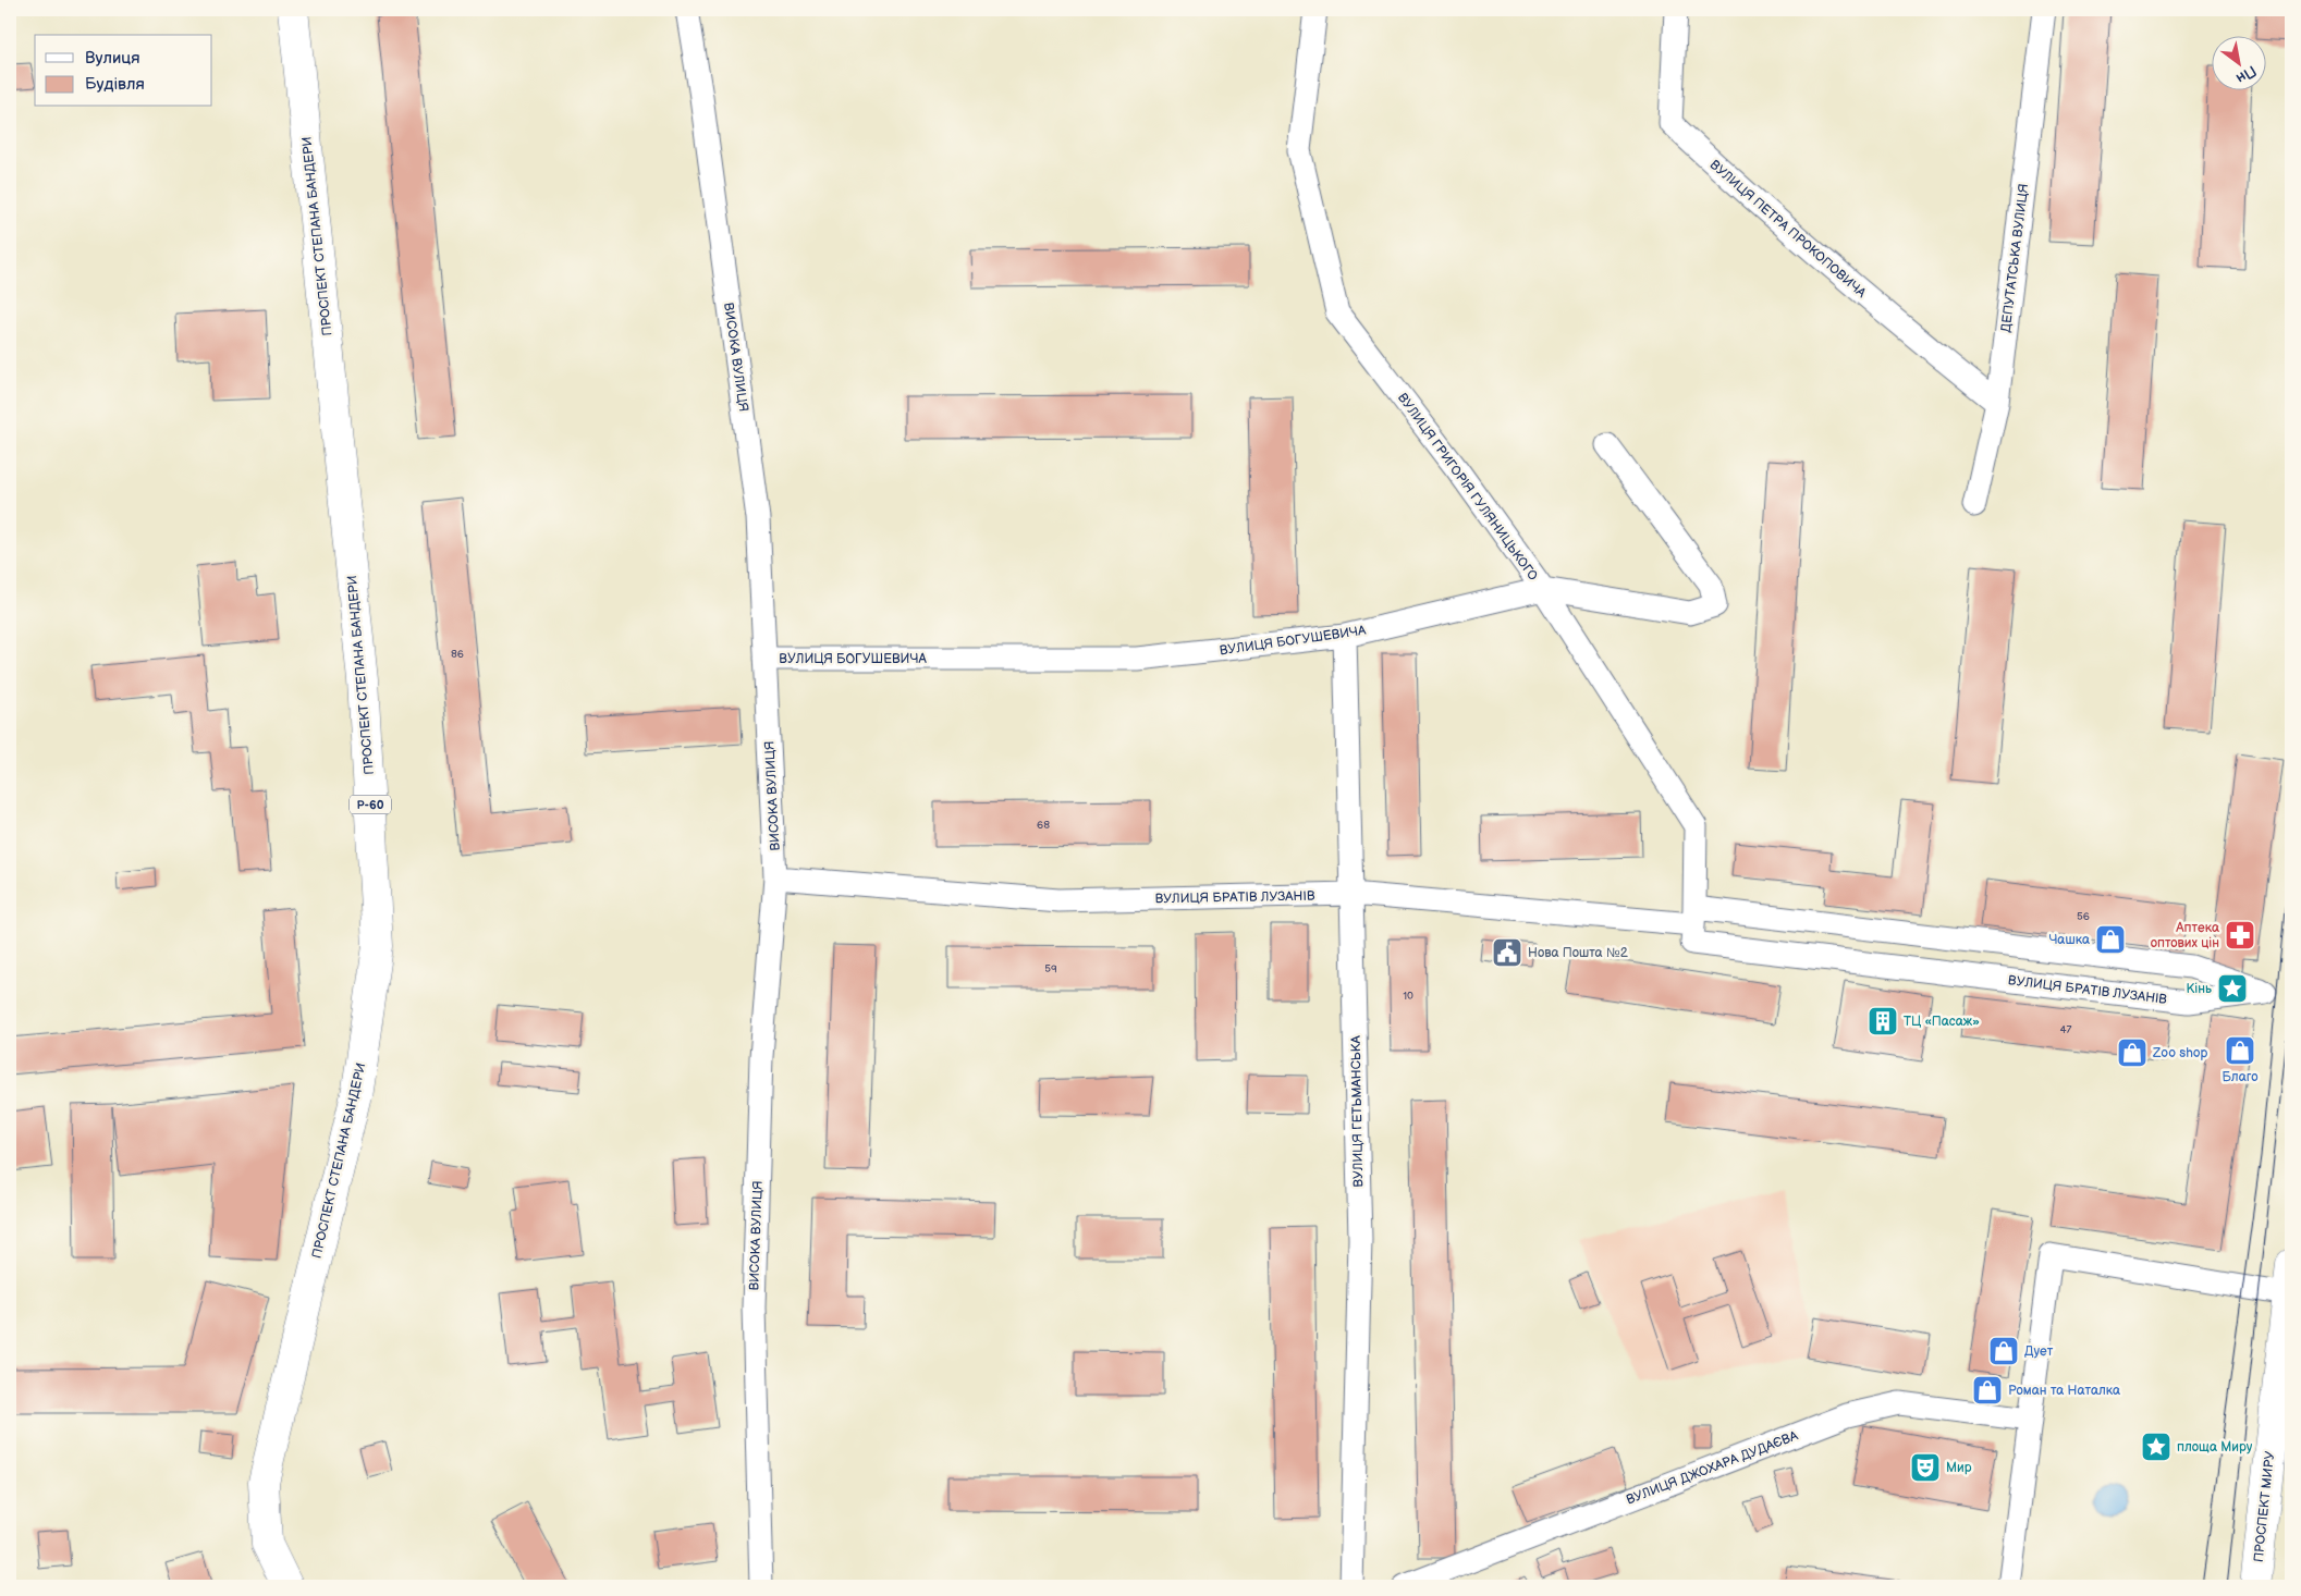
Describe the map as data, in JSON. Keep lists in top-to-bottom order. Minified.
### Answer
{"streets":{"main road":["ПРОСПЕКТ СТЕПАНА БАНДЕРИ","Р-60","ПРОСПЕКТ МИРУ"],"street":["ВУЛИЦЯ ПЕТРА ПРОКОПОВИЧА","ДЕПУТАТСЬКА ВУЛИЦЯ","ВИСОКА ВУЛИЦЯ","ВУЛИЦЯ ГРИГОРІЯ ГУЛЯНИЦЬКОГО","ВУЛИЦЯ БОГУШЕВИЧА","ВУЛИЦЯ БРАТІВ ЛУЗАНІВ","ВУЛИЦЯ ГЕТЬМАНСЬКА","ВУЛИЦЯ ДЖОХАРА ДУДАЄВА"]},"crossings":[["ВУЛИЦЯ ПЕТРА ПРОКОПОВИЧА","ДЕПУТАТСЬКА ВУЛИЦЯ"],["ВИСОКА ВУЛИЦЯ","ВУЛИЦЯ БОГУШЕВИЧА"],["ВИСОКА ВУЛИЦЯ","ВУЛИЦЯ БРАТІВ ЛУЗАНІВ"],["ВУЛИЦЯ ГРИГОРІЯ ГУЛЯНИЦЬКОГО","ВУЛИЦЯ БОГУШЕВИЧА"],["ВУЛИЦЯ ГРИГОРІЯ ГУЛЯНИЦЬКОГО","ВУЛИЦЯ БРАТІВ ЛУЗАНІВ"],["ВУЛИЦЯ БОГУШЕВИЧА","ВУЛИЦЯ ГЕТЬМАНСЬКА"],["ВУЛИЦЯ БРАТІВ ЛУЗАНІВ","ВУЛИЦЯ ГЕТЬМАНСЬКА"]],"places":{"pharmacy":["Аптека оптових цін"],"shop":["Чашка","Благо","Zoo shop","Дует","Роман та Наталка"],"public building":["Нова Пошта №2"],"place":["Кінь","площа Миру"],"building":["ТЦ «Пасаж»"],"theatre":["Мир"]},"house_numbers":["86","68","56","59","10","47"],"legend":["Вулиця","Будівля"],"north":"bottom right"}
